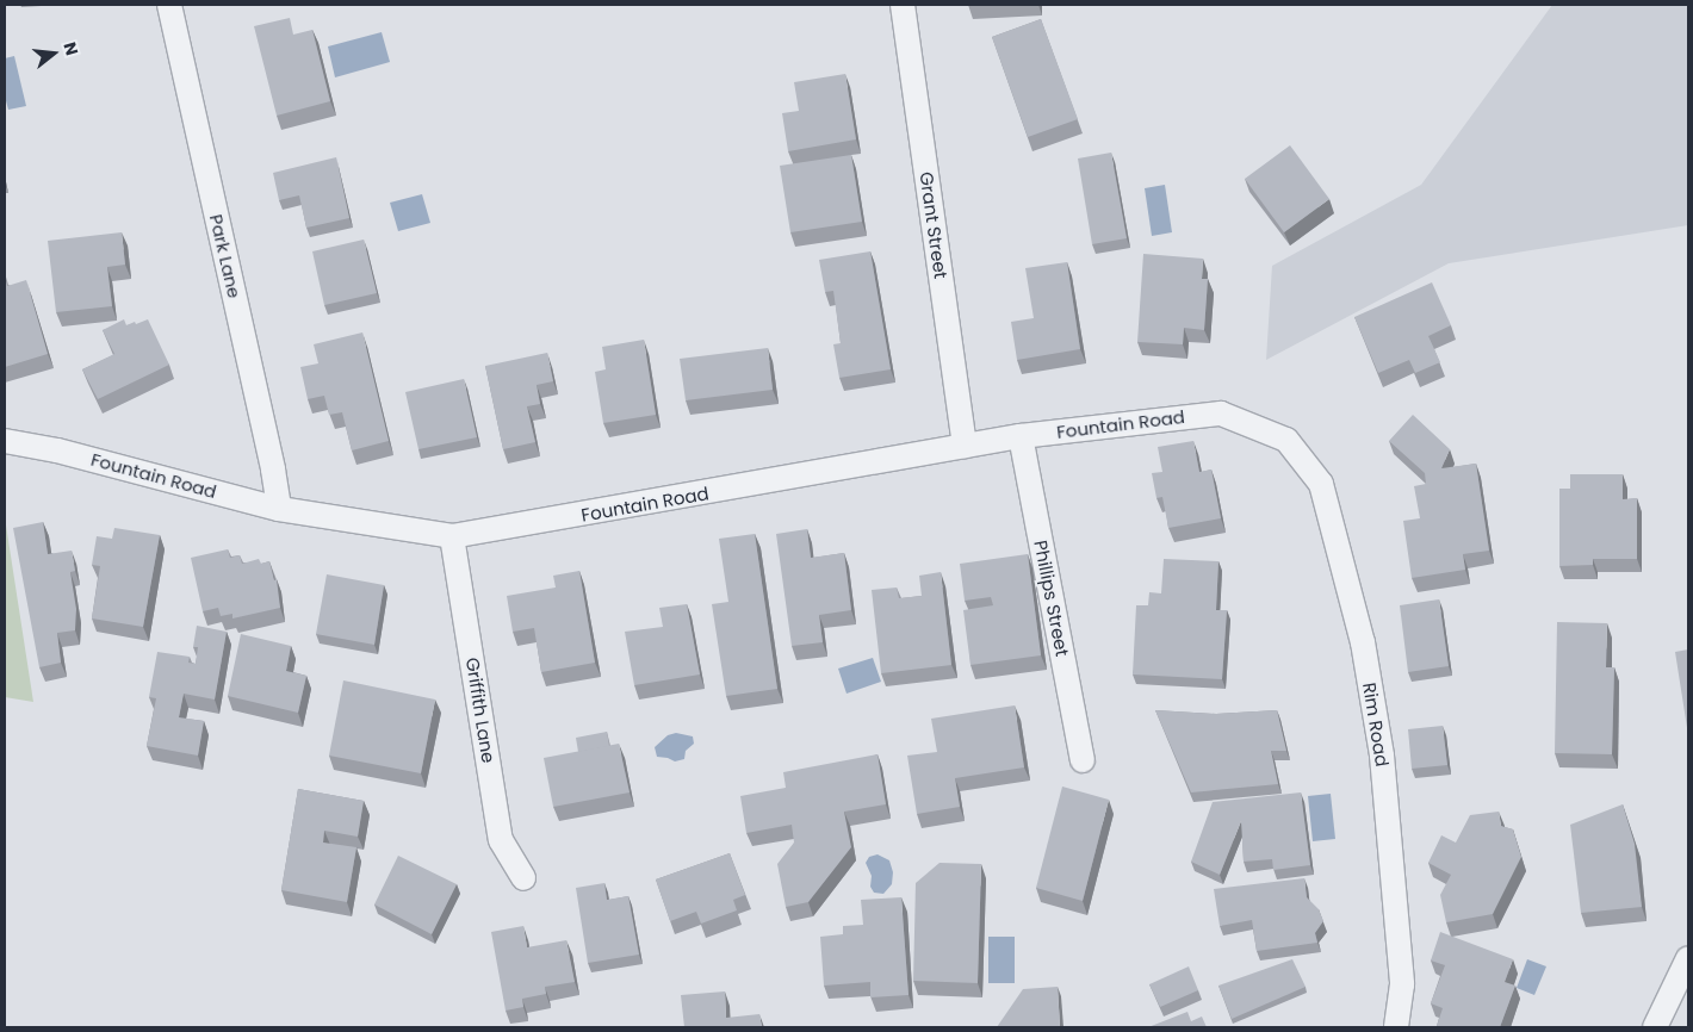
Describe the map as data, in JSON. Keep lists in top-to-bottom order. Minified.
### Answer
{"streets":{"street":["Grant Street","Park Lane","Fountain Road","Phillips Street","Griffith Lane","Rim Road"]},"crossings":[["Grant Street","Fountain Road"],["Park Lane","Fountain Road"],["Fountain Road","Phillips Street"],["Fountain Road","Griffith Lane"],["Fountain Road","Rim Road"]],"north":"right"}
